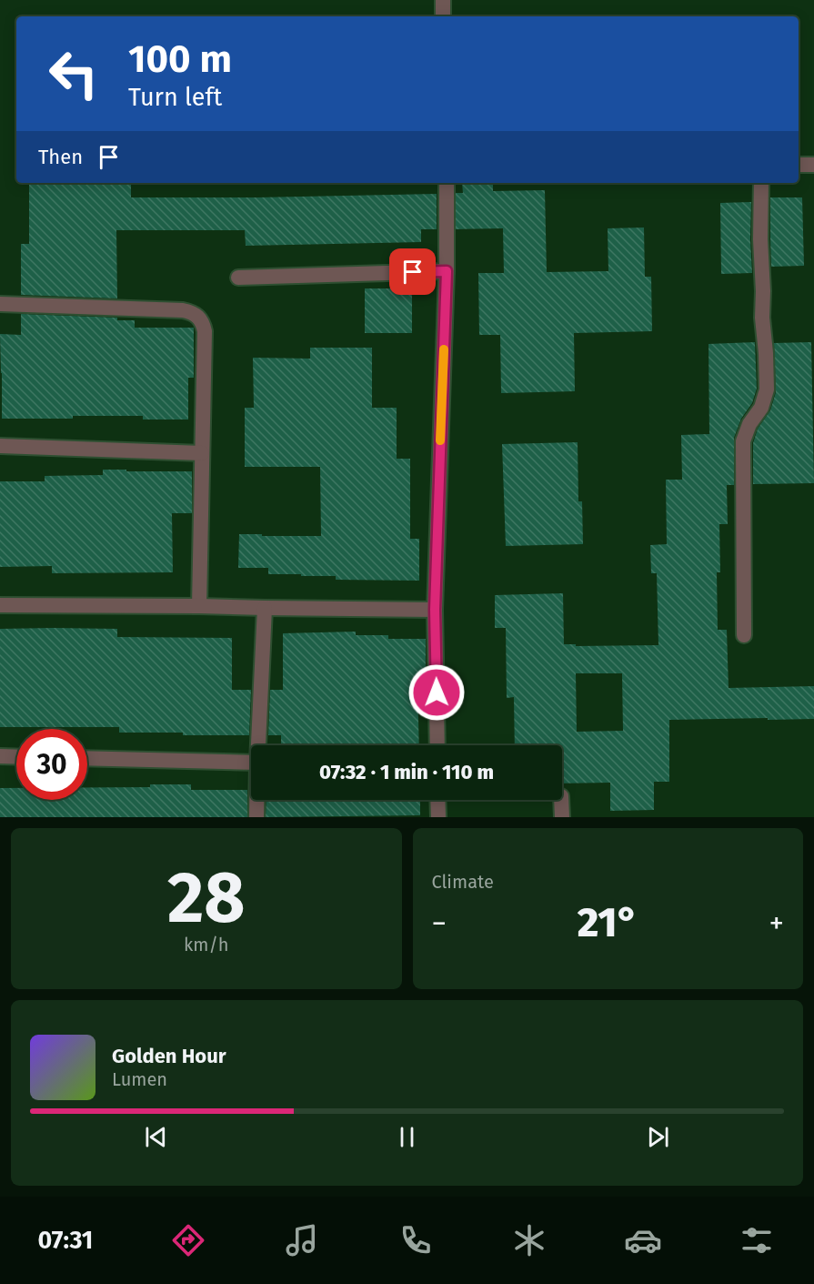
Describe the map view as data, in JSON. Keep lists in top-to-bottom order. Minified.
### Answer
{"page":{"turn":["100 m","Turn left"],"then":"Then","limit":"30","trip":"07:32 · 1 min · 110 m","tile":[["28","km/h"],"Climate"],"heat":["−","21°","+"],"song":["Golden Hour","Lumen"],"tabs":"07:31"}}
